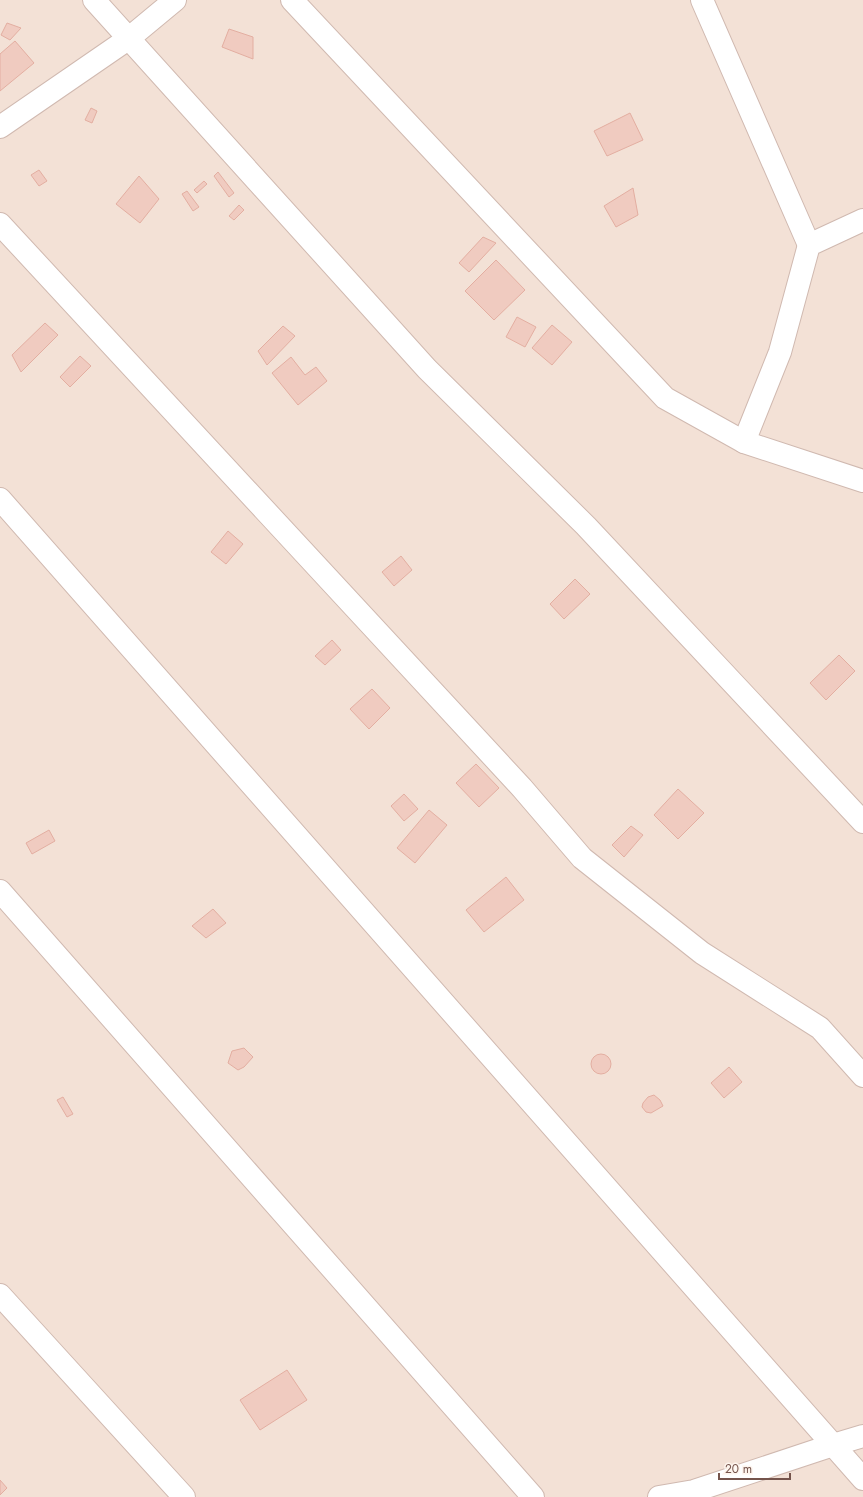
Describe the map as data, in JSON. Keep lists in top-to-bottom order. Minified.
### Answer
{"scale_bar":"20 m"}
